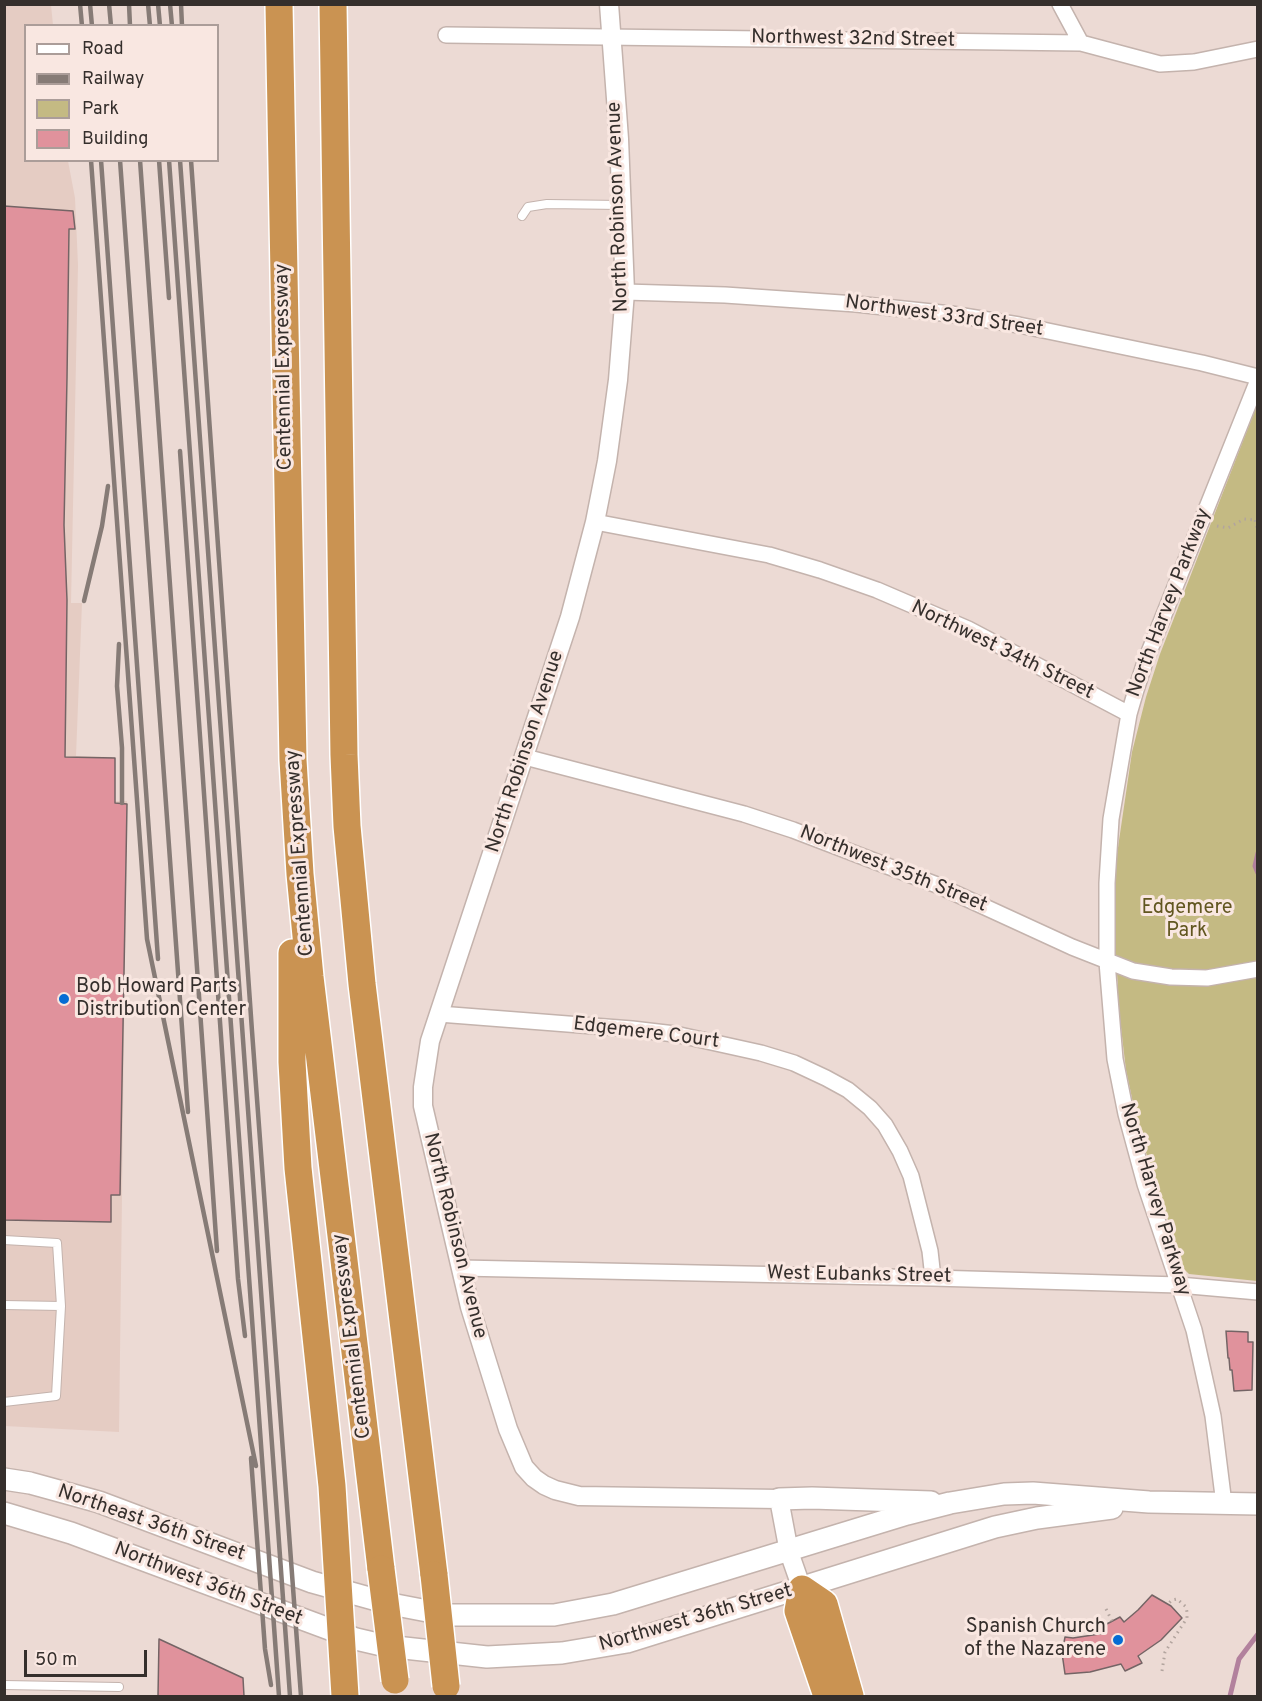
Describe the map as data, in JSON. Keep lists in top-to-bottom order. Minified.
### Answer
{"streets":{"highway":["Centennial Expressway"],"main road":["Northeast 36th Street","Northwest 36th Street"],"street":["Northwest 32nd Street","North Robinson Avenue","Northwest 33rd Street","North Harvey Parkway","Northwest 34th Street","Northwest 35th Street","Edgemere Court","West Eubanks Street"]},"crossings":[["Northwest 32nd Street","North Robinson Avenue"],["North Robinson Avenue","Northwest 33rd Street"],["North Robinson Avenue","Northwest 34th Street"],["North Robinson Avenue","Northwest 35th Street"],["North Robinson Avenue","Edgemere Court"],["North Robinson Avenue","West Eubanks Street"],["Northwest 33rd Street","North Harvey Parkway"],["North Harvey Parkway","Northwest 34th Street"],["North Harvey Parkway","Northwest 35th Street"],["North Harvey Parkway","West Eubanks Street"],["North Harvey Parkway","Northwest 36th Street"],["Edgemere Court","West Eubanks Street"],["Northeast 36th Street","Northwest 36th Street"]],"parks":["Edgemere Park"],"places":["Bob Howard Parts Distribution Center","Spanish Church of the Nazarene"],"legend":["Road","Railway","Park","Building"],"scale_bar":"50 m"}
